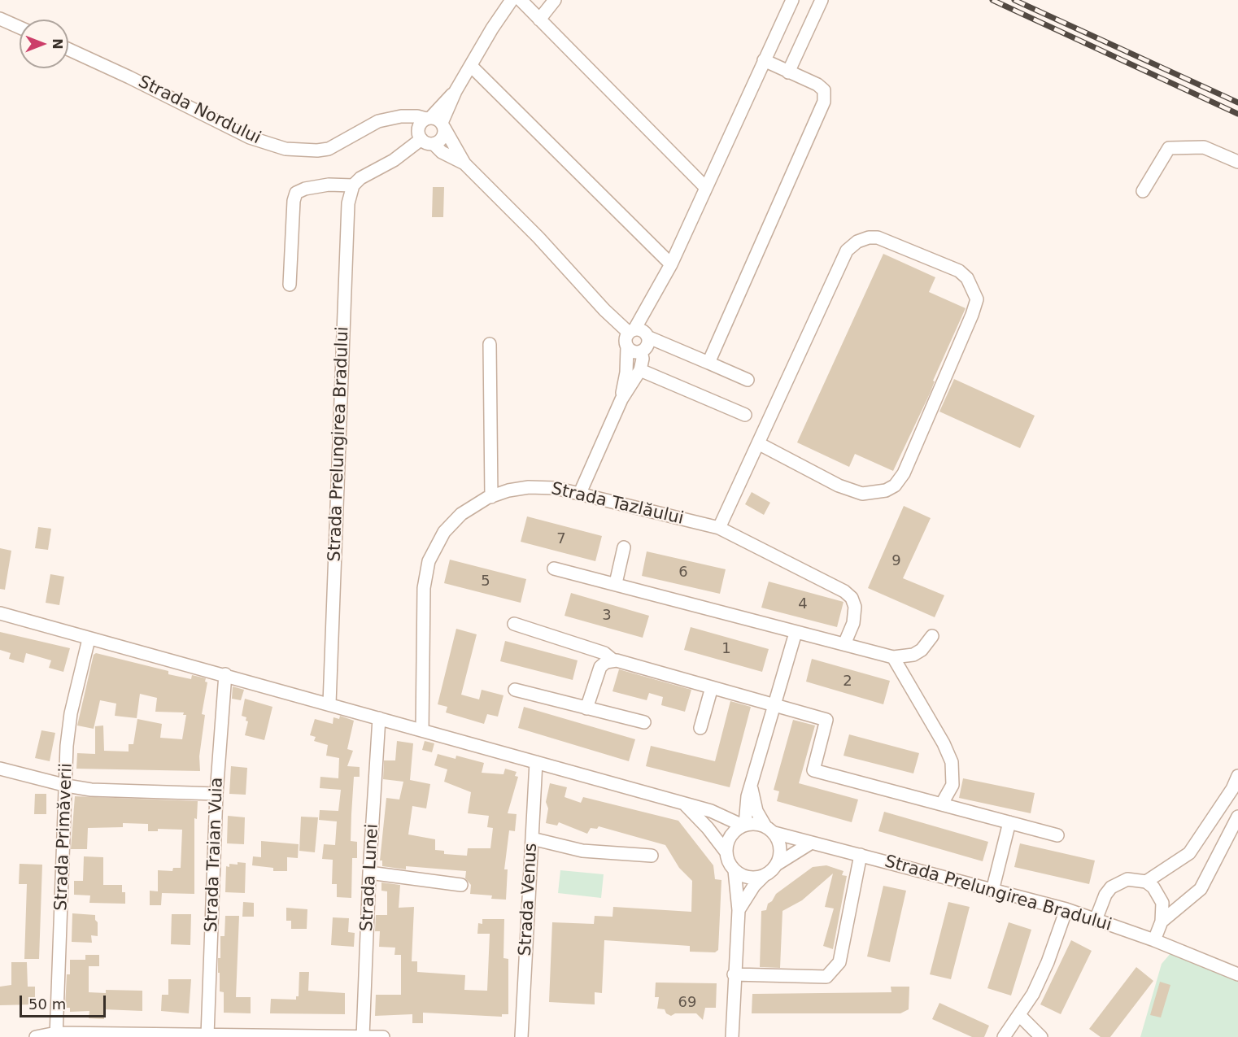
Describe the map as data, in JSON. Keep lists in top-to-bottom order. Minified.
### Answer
{"streets":{"street":["Strada Nordului","Strada Prelungirea Bradului","Strada Tazlăului","Strada Primăverii","Strada Traian Vuia","Strada Lunei","Strada Venus"]},"house_numbers":["7","9","6","5","4","3","1","2","69"],"scale_bar":"50 m","north":"right"}
